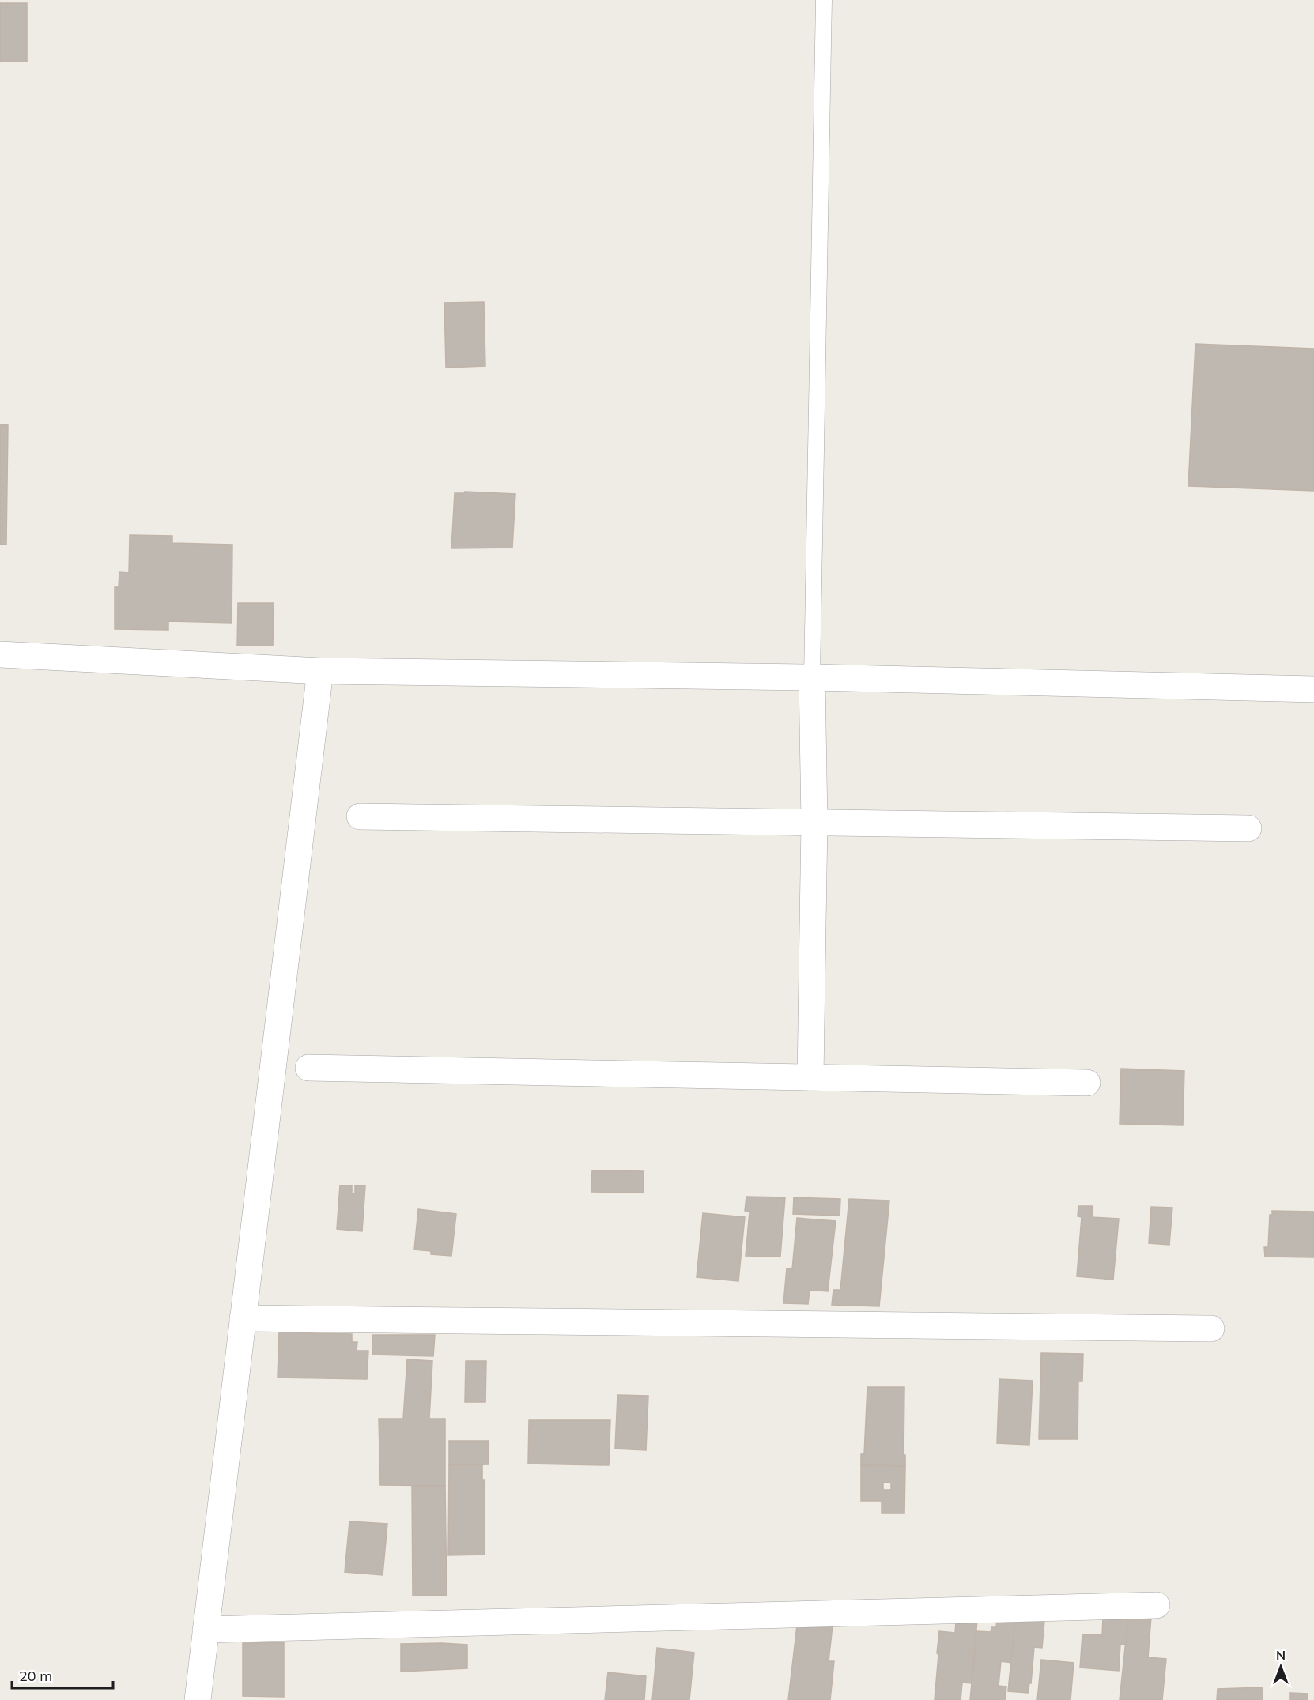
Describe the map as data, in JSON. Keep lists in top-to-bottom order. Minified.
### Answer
{"scale_bar":"20 m","north":"top"}
